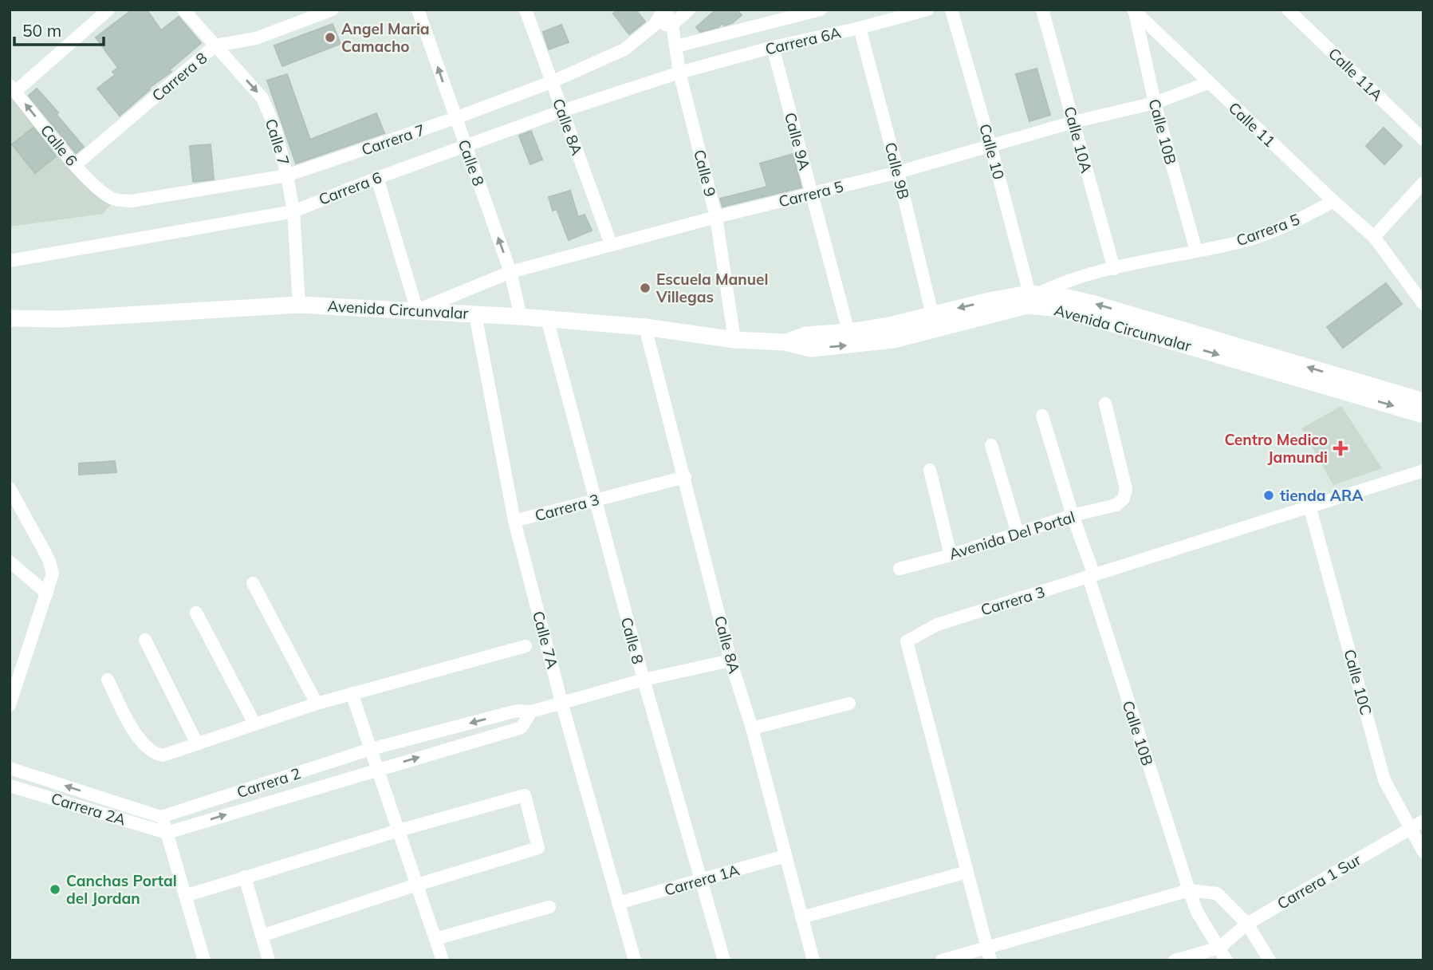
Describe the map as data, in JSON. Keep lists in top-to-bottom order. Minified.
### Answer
{"streets":{"main road":["Avenida Circunvalar"],"street":["Carrera 6A","Calle 11A","Carrera 8","Calle 11","Calle 8A","Calle 10B","Carrera 7","Calle 10A","Calle 9A","Calle 7","Calle 6","Calle 10","Calle 8","Calle 9B","Calle 9","Carrera 6","Carrera 5","Carrera 3","Avenida Del Portal","Calle 7A","Calle 10C","Carrera 2","Carrera 2A","Carrera 1A","Carrera 1 Sur"]},"crossings":[["Carrera 6A","Calle 9A"],["Carrera 6A","Calle 9B"],["Carrera 6A","Calle 9"],["Carrera 6A","Carrera 6"],["Carrera 8","Calle 7"],["Carrera 8","Calle 6"],["Calle 11","Calle 10B"],["Calle 11","Carrera 5"],["Calle 8A","Carrera 7"],["Calle 8A","Carrera 6"],["Calle 8A","Carrera 5"],["Calle 8A","Avenida Circunvalar"],["Calle 8A","Carrera 3"],["Calle 8A","Carrera 2"],["Calle 8A","Carrera 1A"],["Calle 10B","Carrera 5"],["Calle 10B","Carrera 3"],["Calle 10B","Avenida Del Portal"],["Calle 10B","Carrera 1 Sur"],["Carrera 7","Calle 7"],["Carrera 7","Calle 6"],["Carrera 7","Calle 8"],["Carrera 7","Calle 9"],["Calle 10A","Carrera 5"],["Calle 9A","Carrera 5"],["Calle 9A","Avenida Circunvalar"],["Calle 7","Carrera 6"],["Calle 7","Avenida Circunvalar"],["Calle 10","Carrera 5"],["Calle 10","Avenida Circunvalar"],["Calle 8","Carrera 6"],["Calle 8","Carrera 5"],["Calle 8","Avenida Circunvalar"],["Calle 8","Carrera 3"],["Calle 8","Carrera 2"],["Calle 8","Carrera 1A"],["Calle 9B","Carrera 5"],["Calle 9B","Avenida Circunvalar"],["Calle 9","Carrera 6"],["Calle 9","Carrera 5"],["Calle 9","Avenida Circunvalar"],["Carrera 5","Avenida Circunvalar"],["Avenida Circunvalar","Calle 7A"],["Carrera 3","Calle 7A"],["Carrera 3","Calle 10C"],["Calle 7A","Carrera 2"],["Calle 7A","Carrera 1A"],["Calle 10C","Carrera 1 Sur"],["Carrera 2","Carrera 2A"]],"one_way":["Calle 7","Calle 6"],"places":{"other":["Angel Maria Camacho","Escuela Manuel Villegas","tienda ARA","Canchas Portal del Jordan"],"health":["Centro Medico Jamundi"]},"scale_bar":"50 m"}
